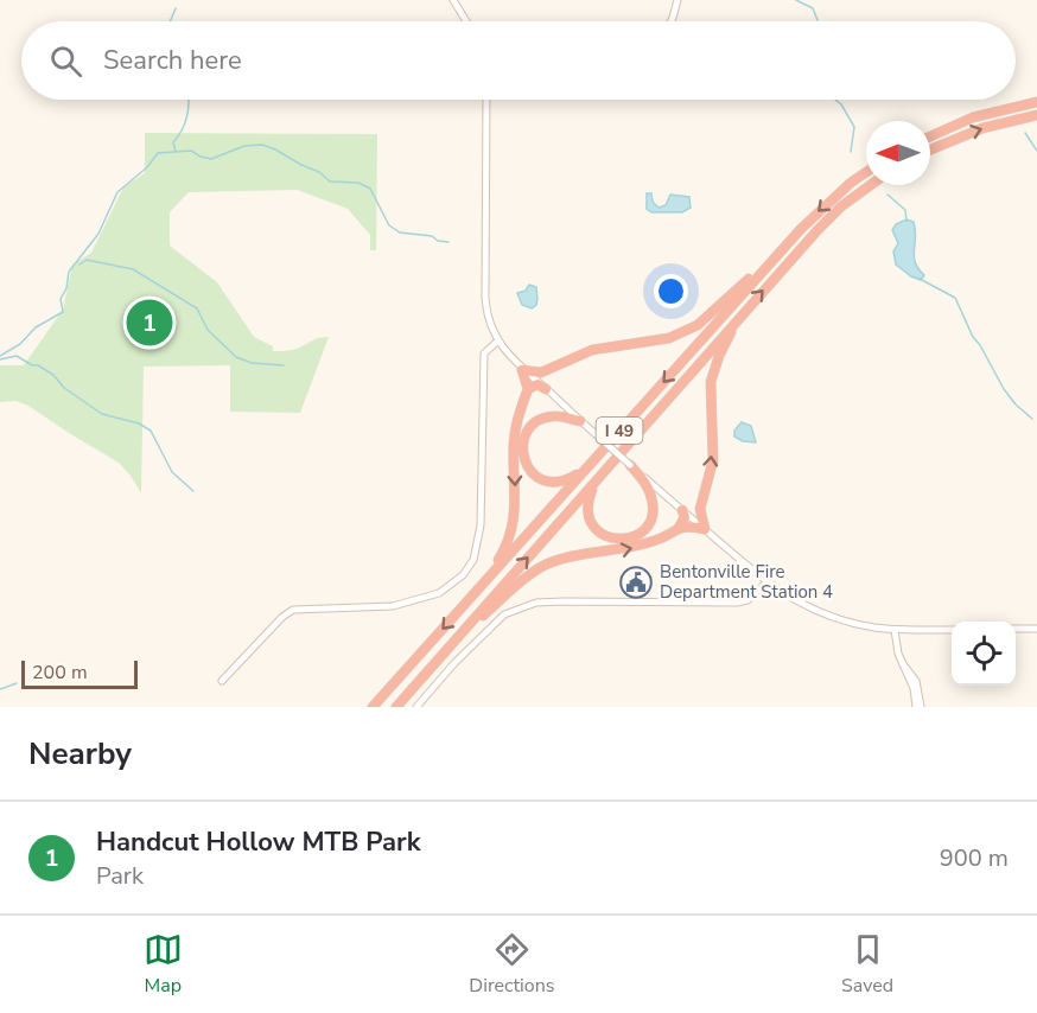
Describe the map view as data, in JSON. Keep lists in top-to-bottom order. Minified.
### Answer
{"streets":{"highway":["I 49"]},"places":{"public building":["Bentonville Fire Department Station 4"]},"scale_bar":"200 m","north":"left","page":{"search":"Search here","pins":"1","scale":"200 m","heading":"Nearby","list":[{"mark":"1","name":"Handcut Hollow MTB Park","note":"Park","value":"900 m"}],"nav":["Map","Directions","Saved"]}}
